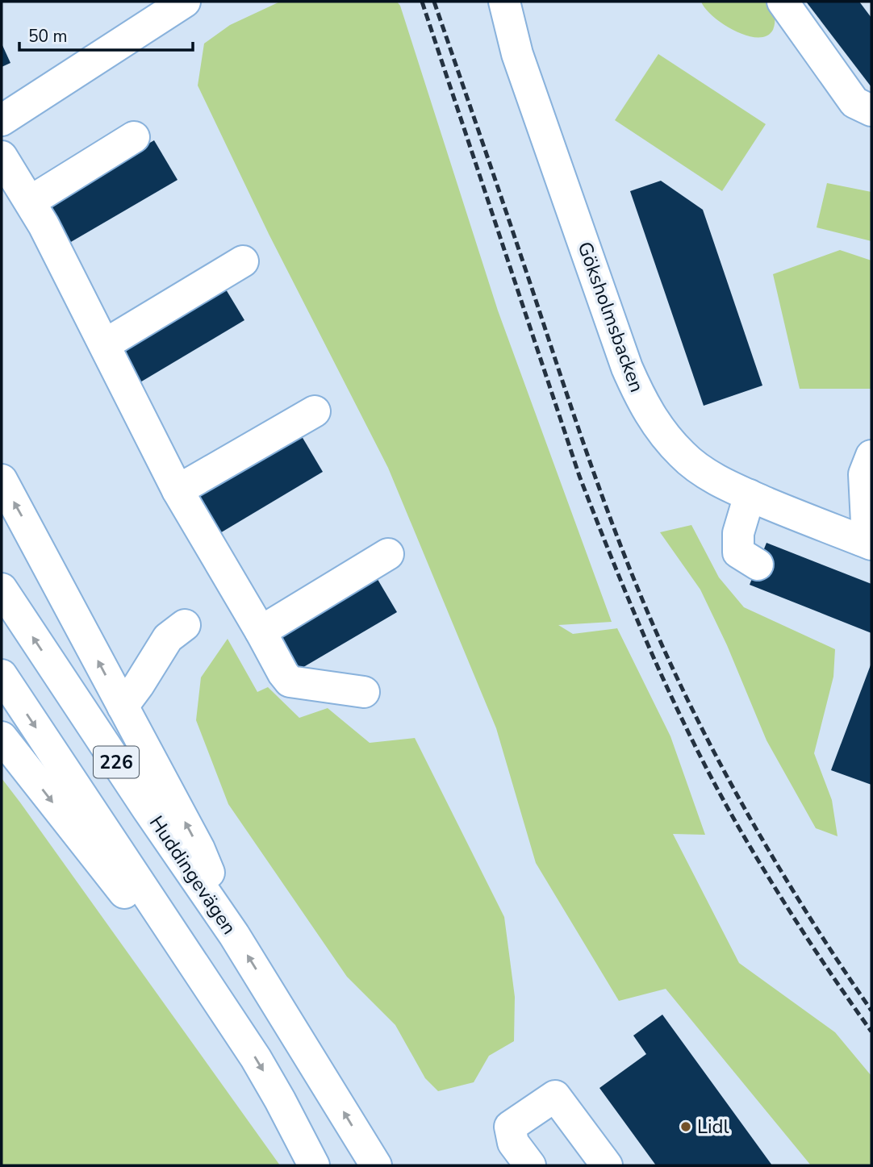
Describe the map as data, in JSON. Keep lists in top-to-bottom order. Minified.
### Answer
{"streets":{"main road":["Göksholmsbacken","226","Huddingevägen"]},"places":["Lidl"],"scale_bar":"50 m"}
